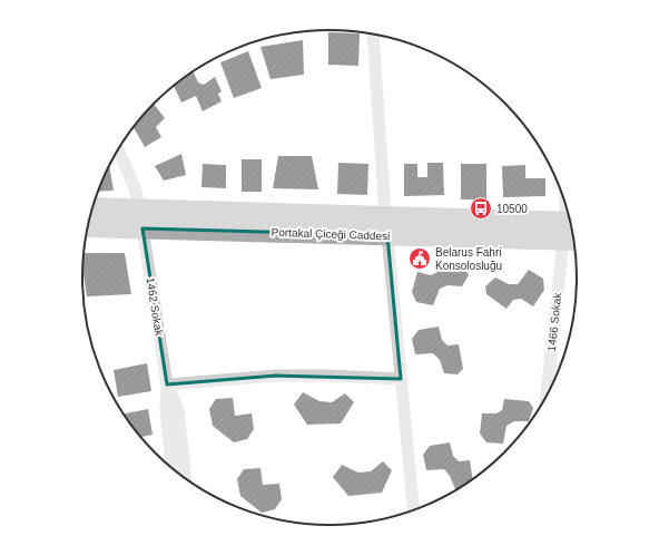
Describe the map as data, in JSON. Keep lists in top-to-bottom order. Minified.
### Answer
{"streets":{"main road":["Portakal Çiceği Caddesi"],"street":["1462 Sokak","1466 Sokak"]},"crossings":[["Portakal Çiceği Caddesi","1462 Sokak"],["Portakal Çiceği Caddesi","1466 Sokak"]],"places":{"bus stop":["10500"],"public building":["Belarus Fahri Konsolosluğu"]}}
